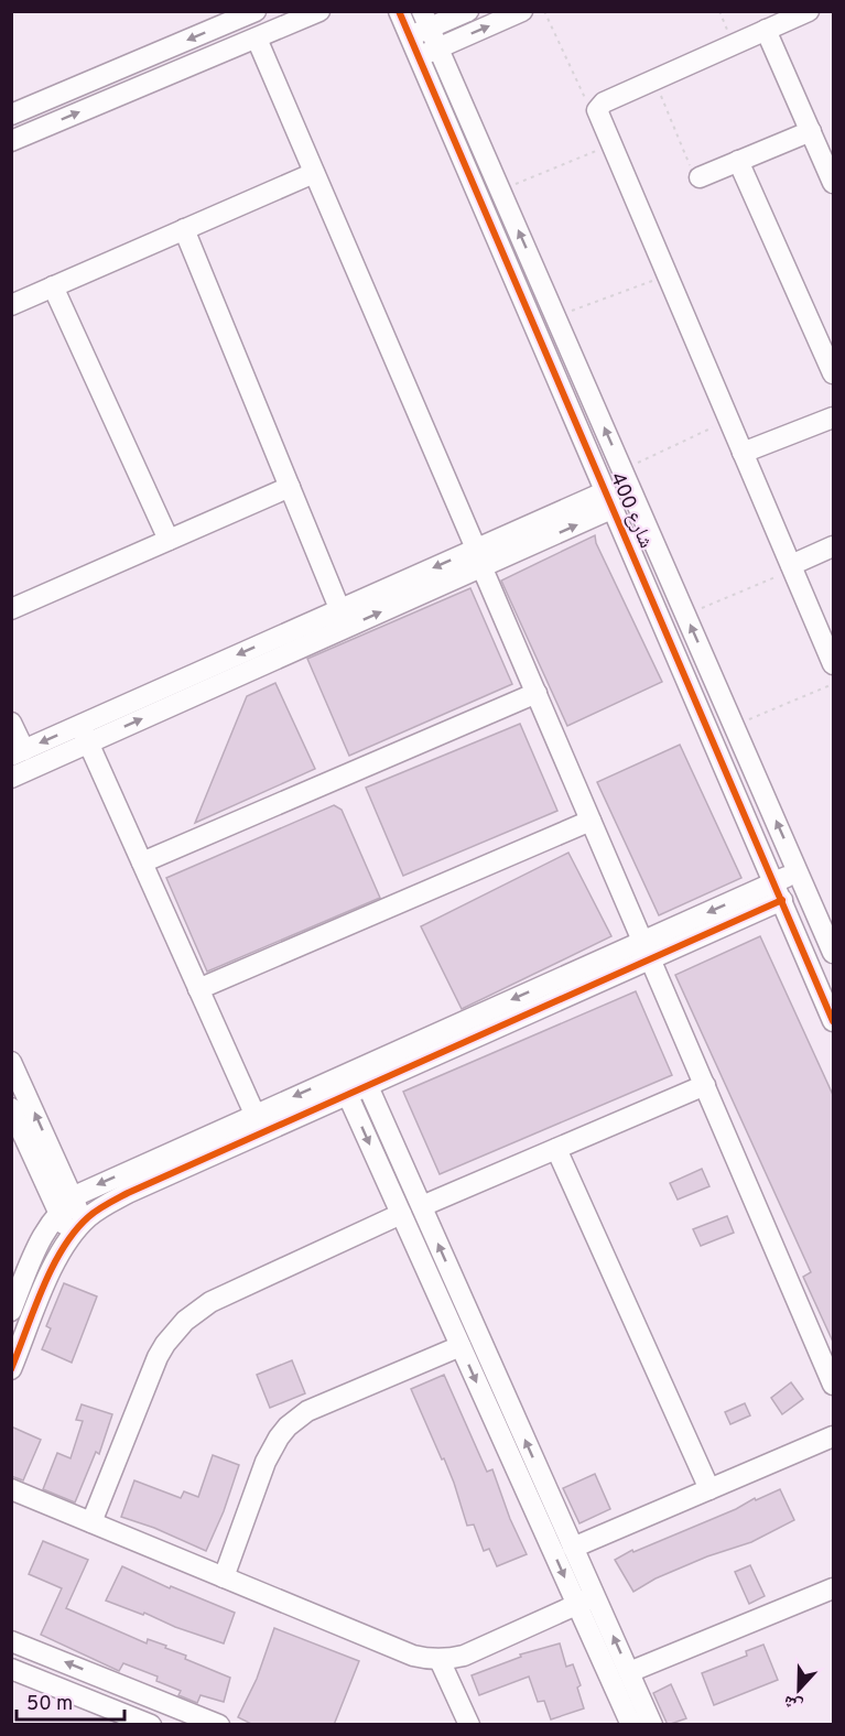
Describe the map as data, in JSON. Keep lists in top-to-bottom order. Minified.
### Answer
{"streets":{"street":["شارع 400"]},"scale_bar":"50 m","north":"bottom"}
